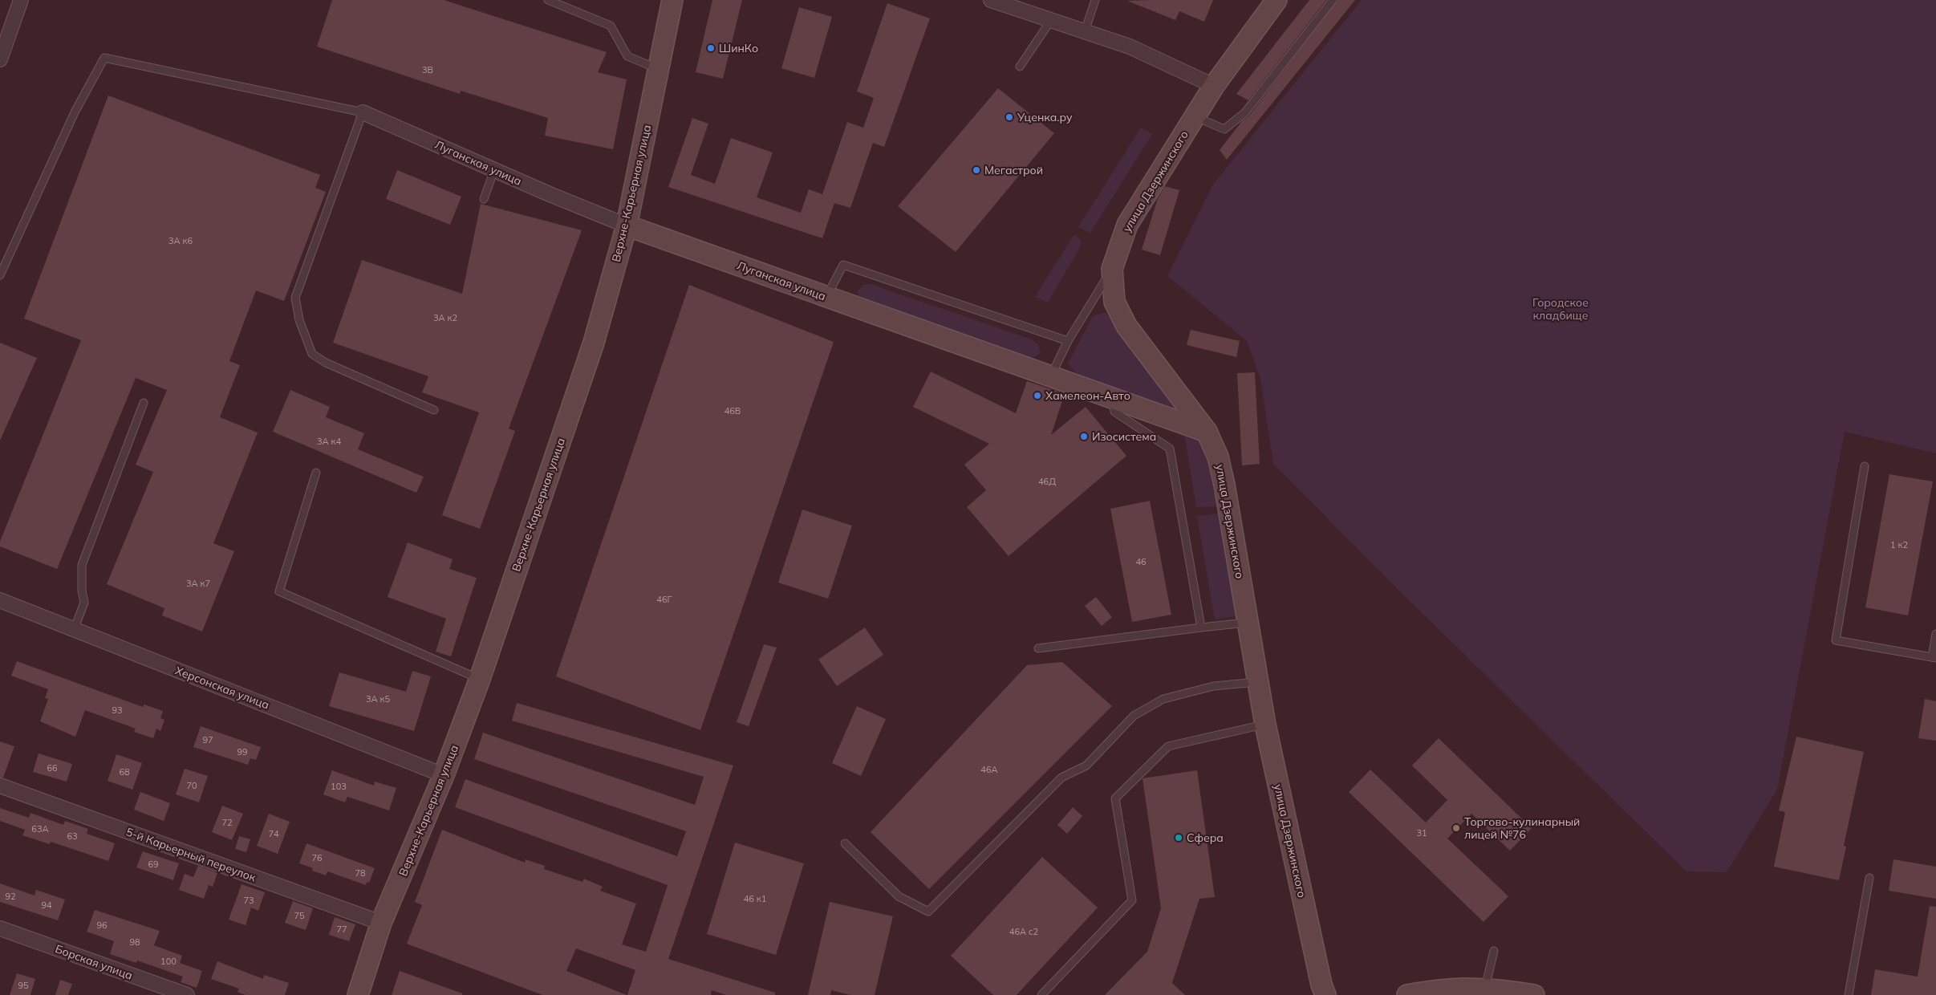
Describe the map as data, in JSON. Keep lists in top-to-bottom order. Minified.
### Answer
{"streets":{"street":["Луганская улица","улица Дзержинского","Верхне-Карьерная улица","Херсонская улица","5-й Карьерный переулок","Борская улица"]},"crossings":[["Луганская улица","улица Дзержинского"],["Луганская улица","Верхне-Карьерная улица"],["Верхне-Карьерная улица","Херсонская улица"],["Верхне-Карьерная улица","5-й Карьерный переулок"]],"parks":["Городское кладбище"],"places":["ШинКо","Уценка.ру","Мегастрой","Хамелеон-Авто","Изосистема","Торгово-кулинарный лицей №76","Сфера"],"house_numbers":["3В","3А к6","3А к2","46В","3А к4","46Д","1 к2","46","3А к7","46Г","3А к5","93","97","99","66","46А","68","70","103","72","63А","31","74","63","76","69","78","92","46 к1","73","94","75","96","77","46А с2","98","100","95"]}
